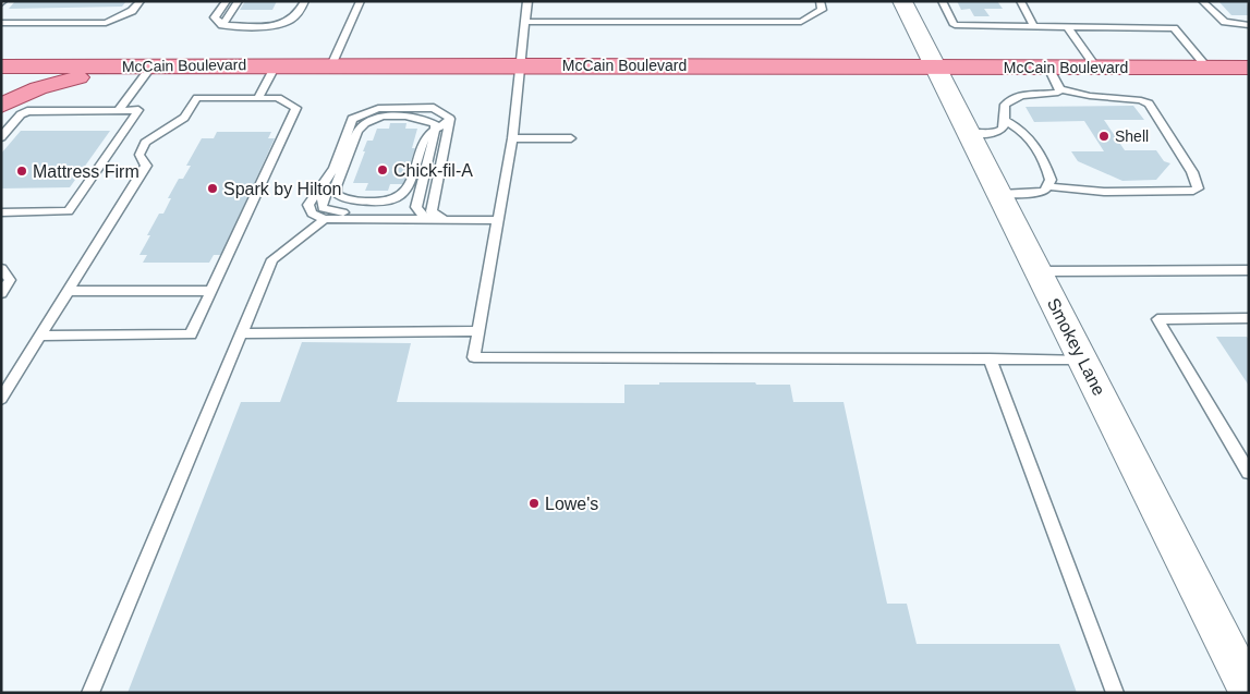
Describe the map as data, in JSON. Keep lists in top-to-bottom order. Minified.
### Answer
{"streets":{"main road":["McCain Boulevard"],"street":["Smokey Lane"]},"crossings":[["McCain Boulevard","Smokey Lane"]],"places":["Shell","Chick-fil-A","Mattress Firm","Spark by Hilton","Lowe's"]}
